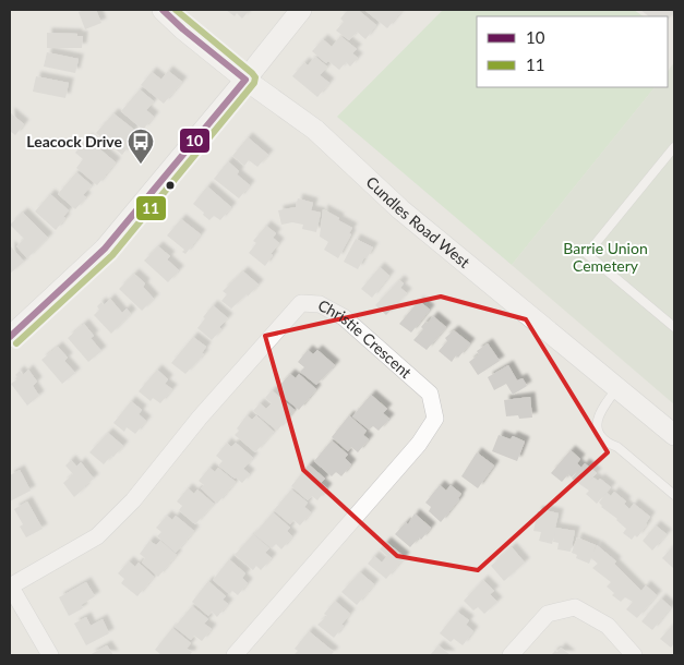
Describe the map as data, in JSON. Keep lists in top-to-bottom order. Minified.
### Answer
{"streets":{"street":["Cundles Road West","Christie Crescent"]},"parks":["Barrie Union Cemetery"],"places":{"bus stop":["Leacock Drive"]},"lines":["transit line 10","transit line 11"],"legend":["10","11"]}
